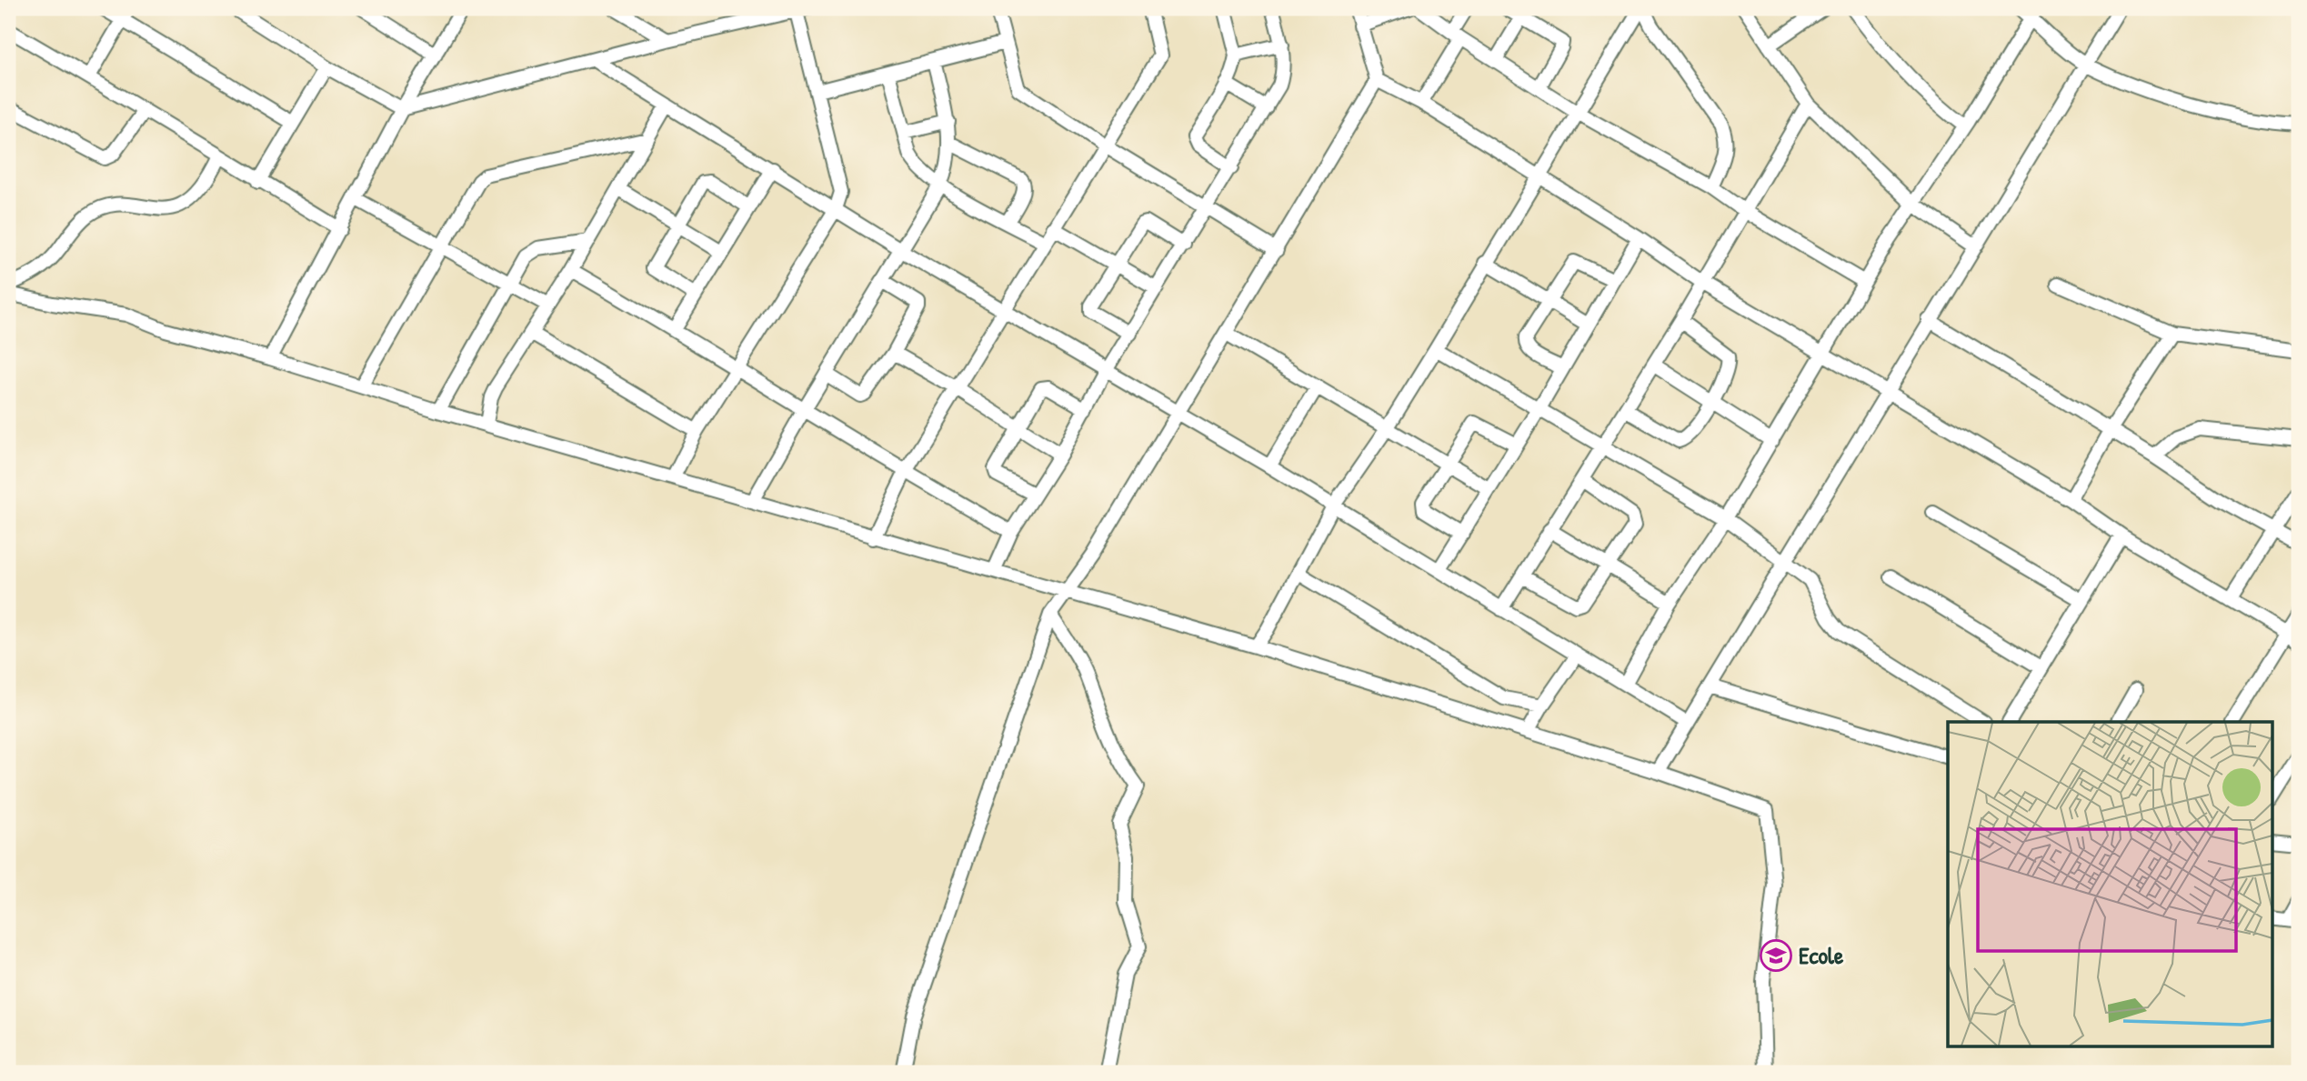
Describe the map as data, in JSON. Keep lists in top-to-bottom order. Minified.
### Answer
{"places":{"school or university":["Ecole"]}}
